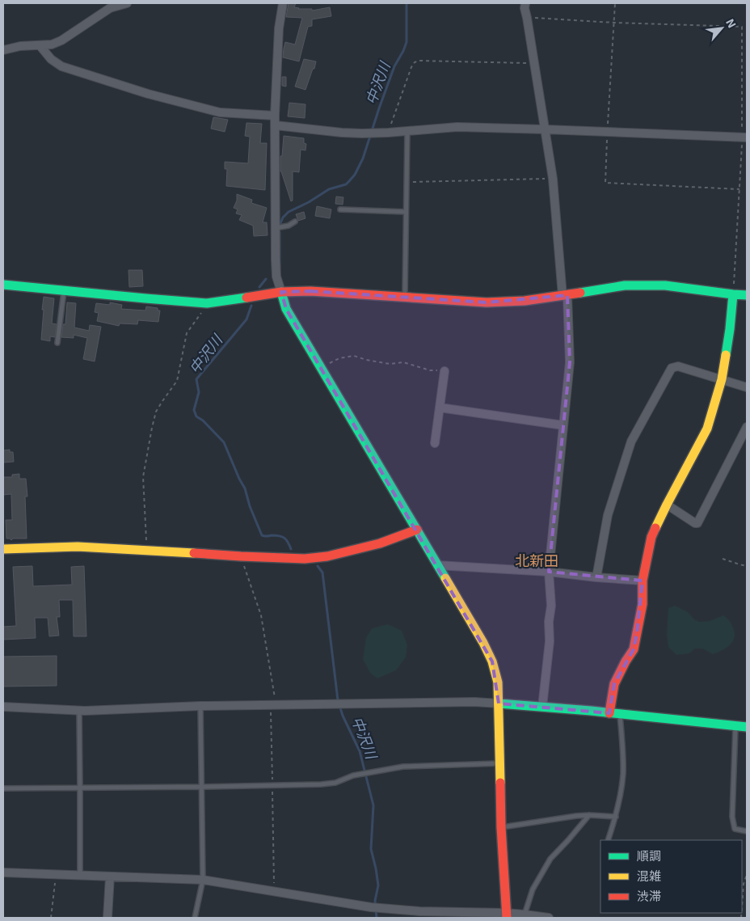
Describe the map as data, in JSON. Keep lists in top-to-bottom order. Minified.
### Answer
{"districts":["北新田"],"water":["中沢川"],"legend":["順調","混雑","渋滞"],"north":"top right"}
